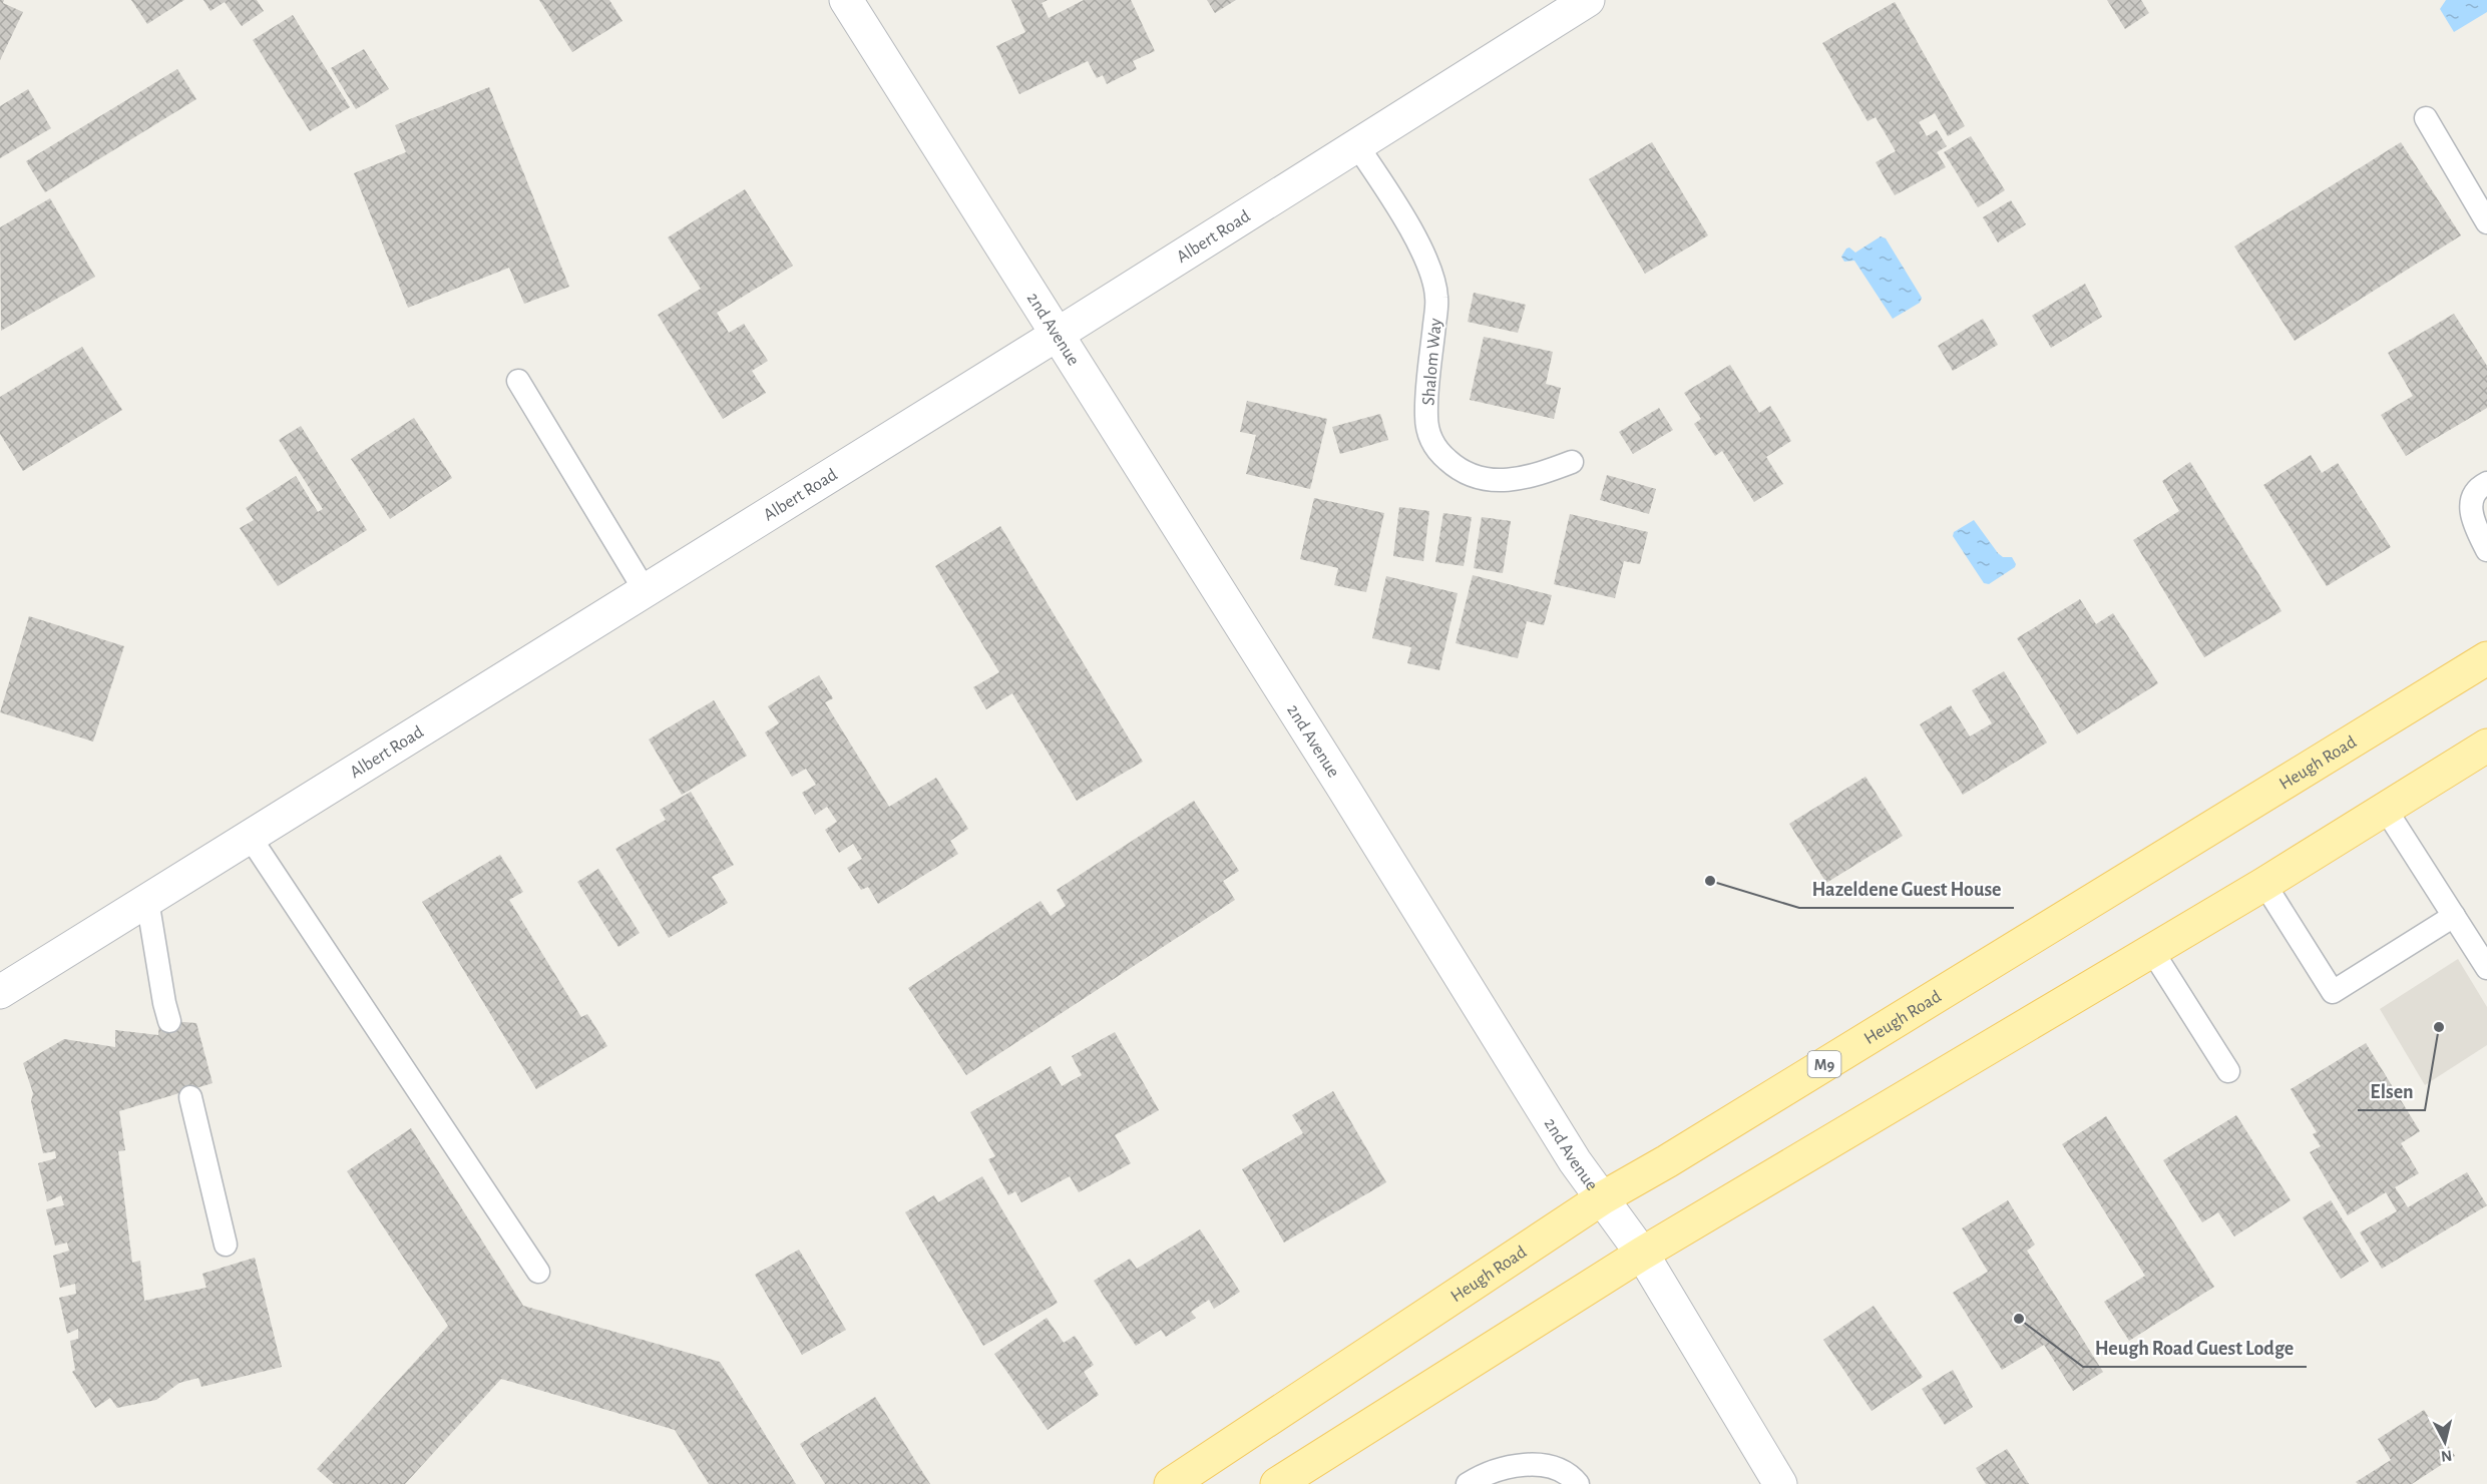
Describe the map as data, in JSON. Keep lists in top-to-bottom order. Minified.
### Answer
{"streets":{"main road":["Heugh Road","M9"],"street":["Albert Road","2nd Avenue"],"lane":["Shalom Way"]},"crossings":[["Albert Road","2nd Avenue"],["Albert Road","Shalom Way"],["2nd Avenue","Heugh Road"]],"places":["Hazeldene Guest House","Elsen","Heugh Road Guest Lodge"],"north":"bottom"}
